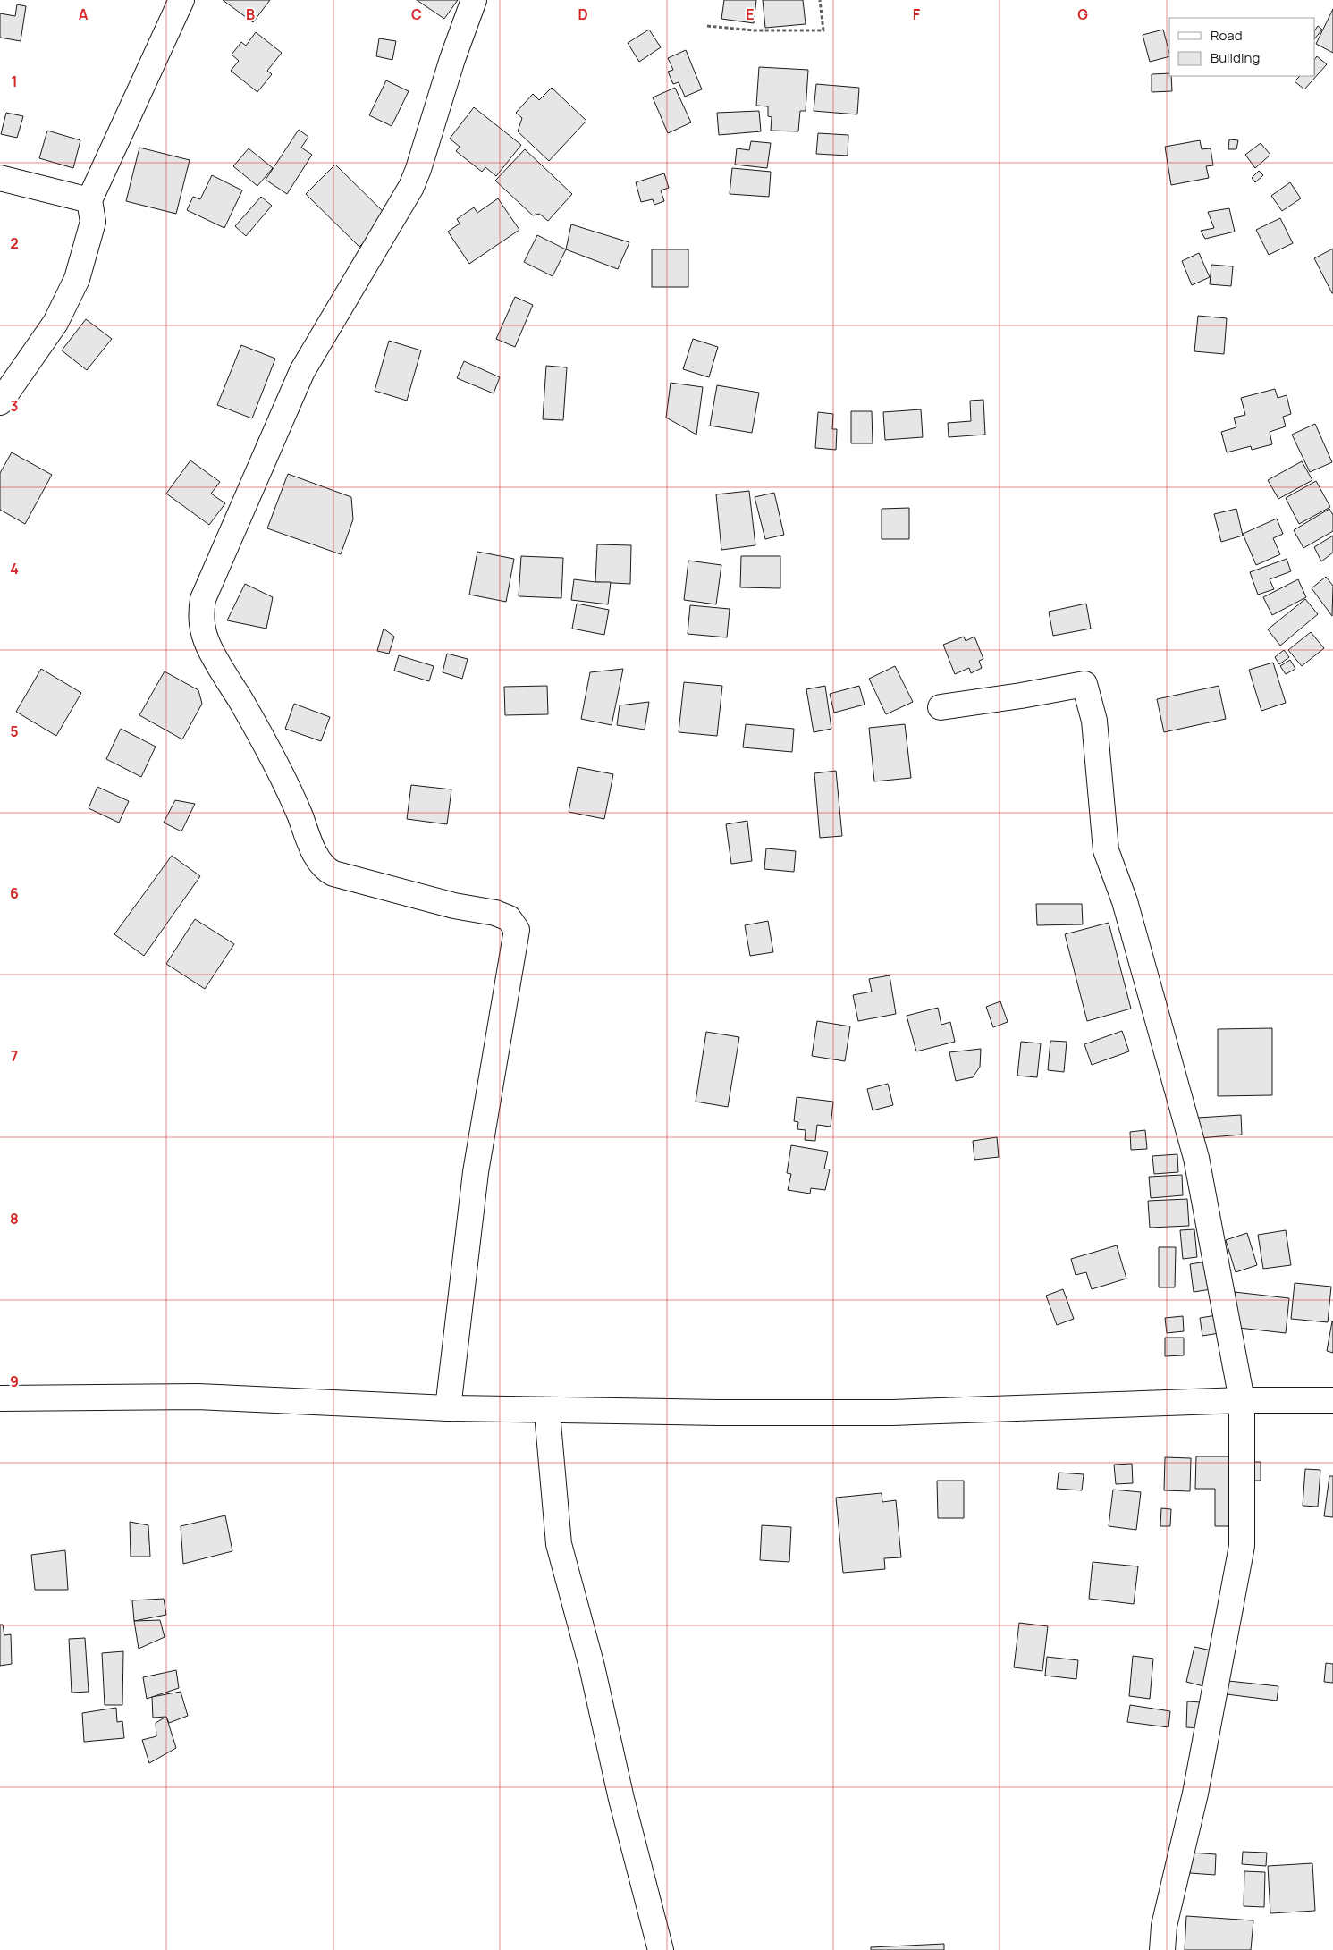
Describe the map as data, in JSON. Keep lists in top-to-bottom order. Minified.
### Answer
{"legend":["Road","Building"],"grid":{"columns":["A","B","C","D","E","F","G"],"rows":["1","2","3","4","5","6","7","8","9"]}}
